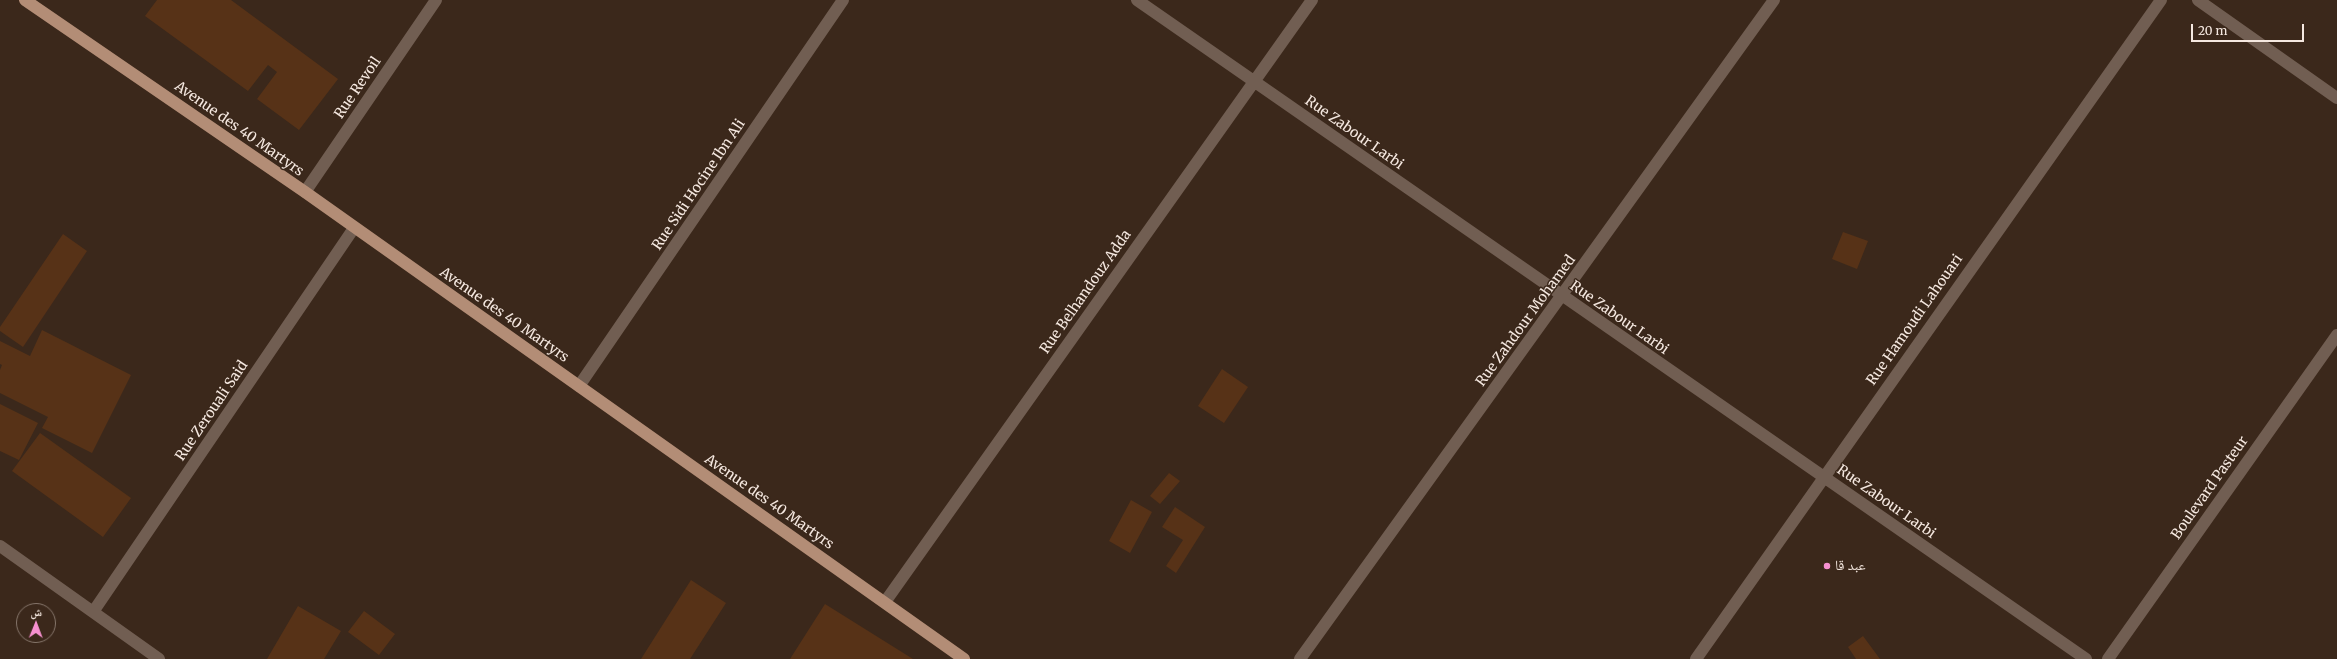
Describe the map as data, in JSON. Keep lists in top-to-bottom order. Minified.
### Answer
{"streets":{"main road":["Avenue des 40 Martyrs"],"street":["Rue Revoil","Rue Zabour Larbi","Rue Sidi Hocine Ibn Ali","Rue Belhandouz Adda","Rue Hamoudi Lahouari","Rue Zahdour Mohamed","Rue Zerouali Said","Boulevard Pasteur"]},"crossings":[["Rue Revoil","Avenue des 40 Martyrs"],["Avenue des 40 Martyrs","Rue Sidi Hocine Ibn Ali"],["Avenue des 40 Martyrs","Rue Belhandouz Adda"],["Avenue des 40 Martyrs","Rue Zerouali Said"],["Rue Zabour Larbi","Rue Belhandouz Adda"],["Rue Zabour Larbi","Rue Hamoudi Lahouari"],["Rue Zabour Larbi","Rue Zahdour Mohamed"]],"places":["عبد قا"],"scale_bar":"20 m","north":"top"}
